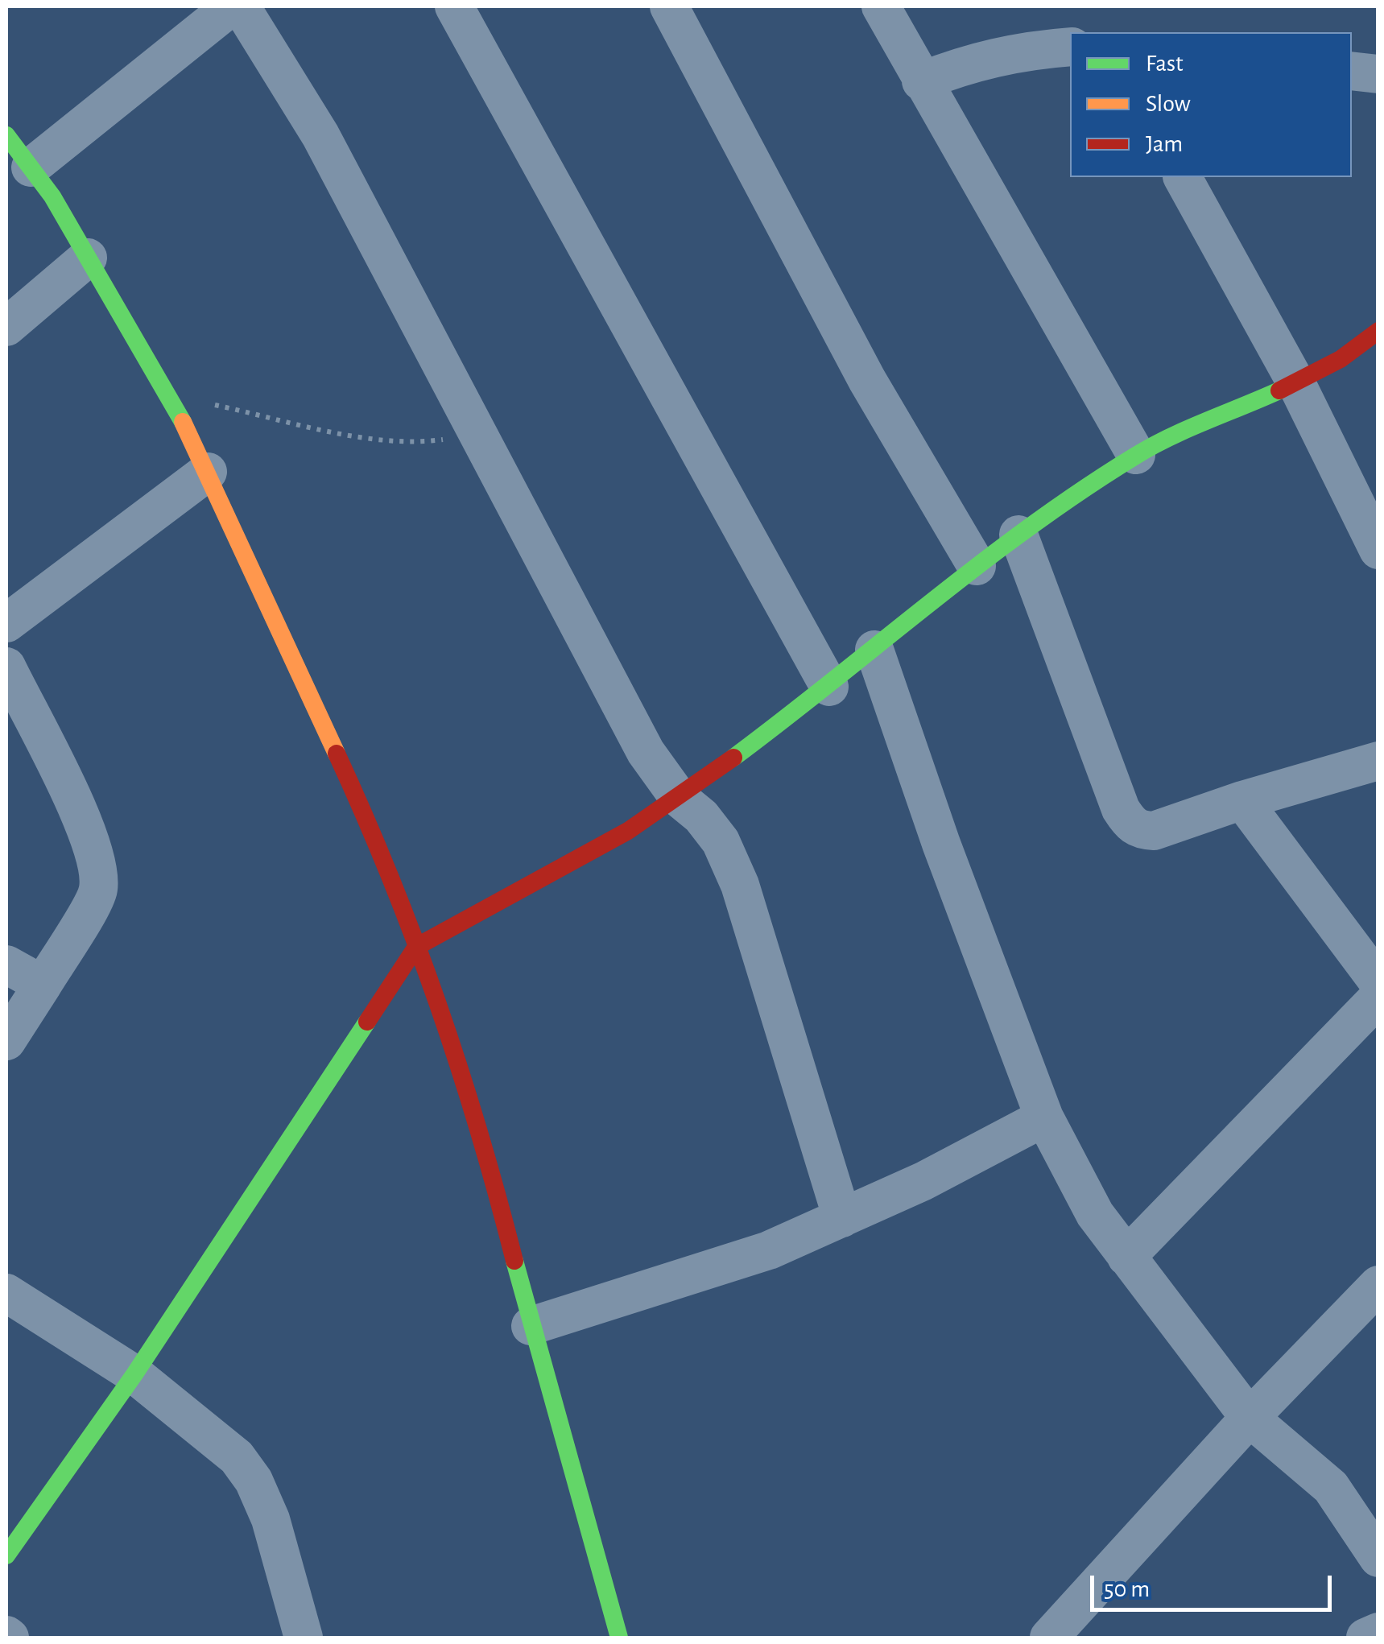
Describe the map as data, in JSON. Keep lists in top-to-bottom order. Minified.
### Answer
{"legend":["Fast","Slow","Jam"],"scale_bar":"50 m"}
